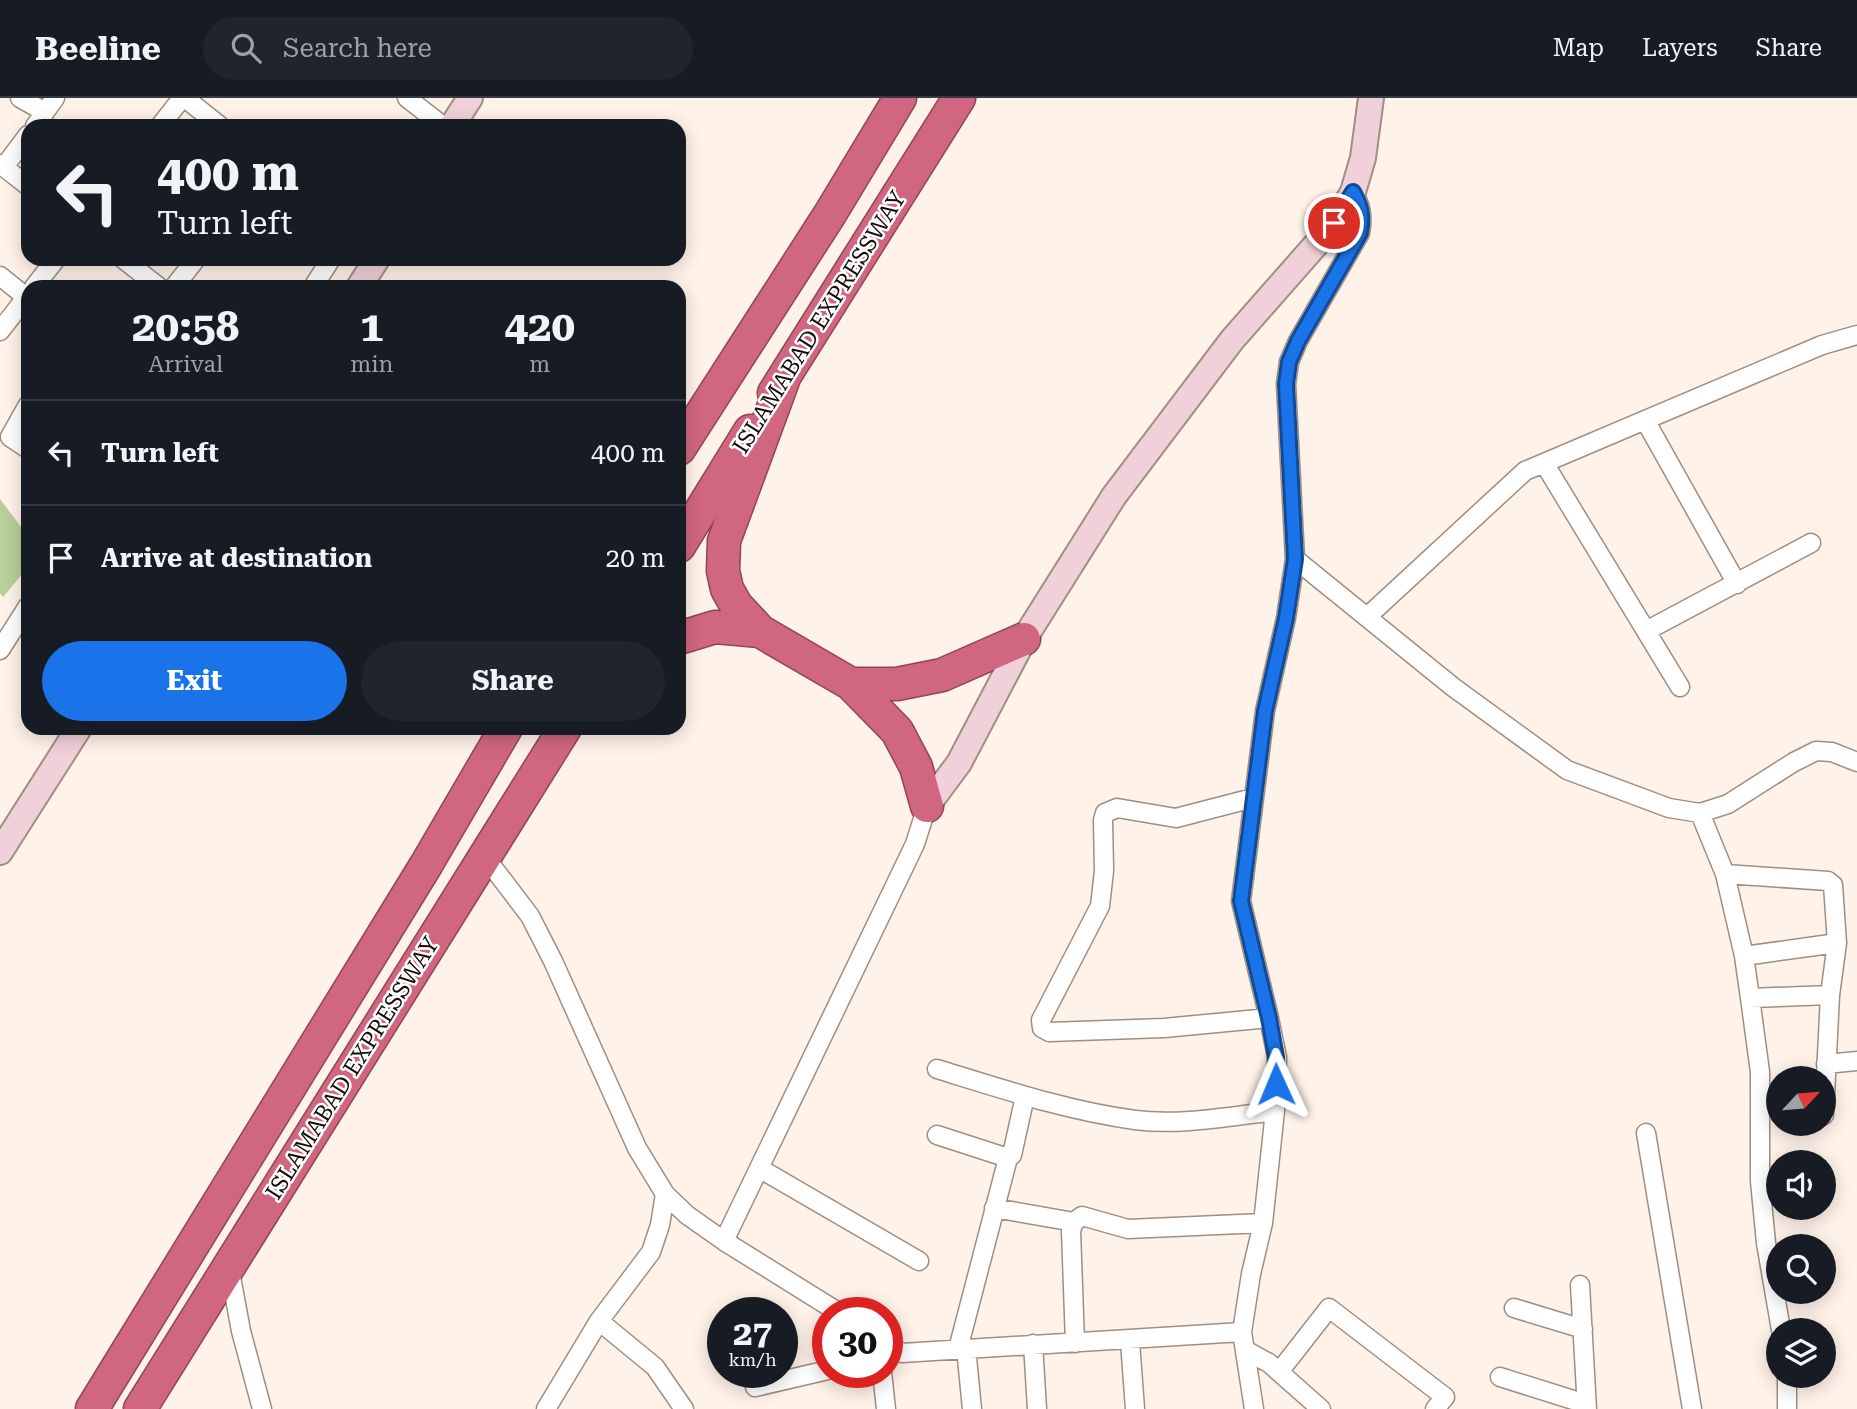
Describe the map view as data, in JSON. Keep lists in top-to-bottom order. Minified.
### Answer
{"streets":{"highway":["ISLAMABAD EXPRESSWAY"]},"north":"top right","page":{"header":"Beeline","search":"Search here","nav":["Map","Layers","Share"],"turn":["400 m","Turn left"],"eta":["20:58","Arrival","1","min","420","m"],"list":[{"name":"Turn left","value":"400 m"},{"name":"Arrive at destination","value":"20 m"}],"buttons":["Exit","Share"],"speed":"27 km/h","limit":"30"}}
